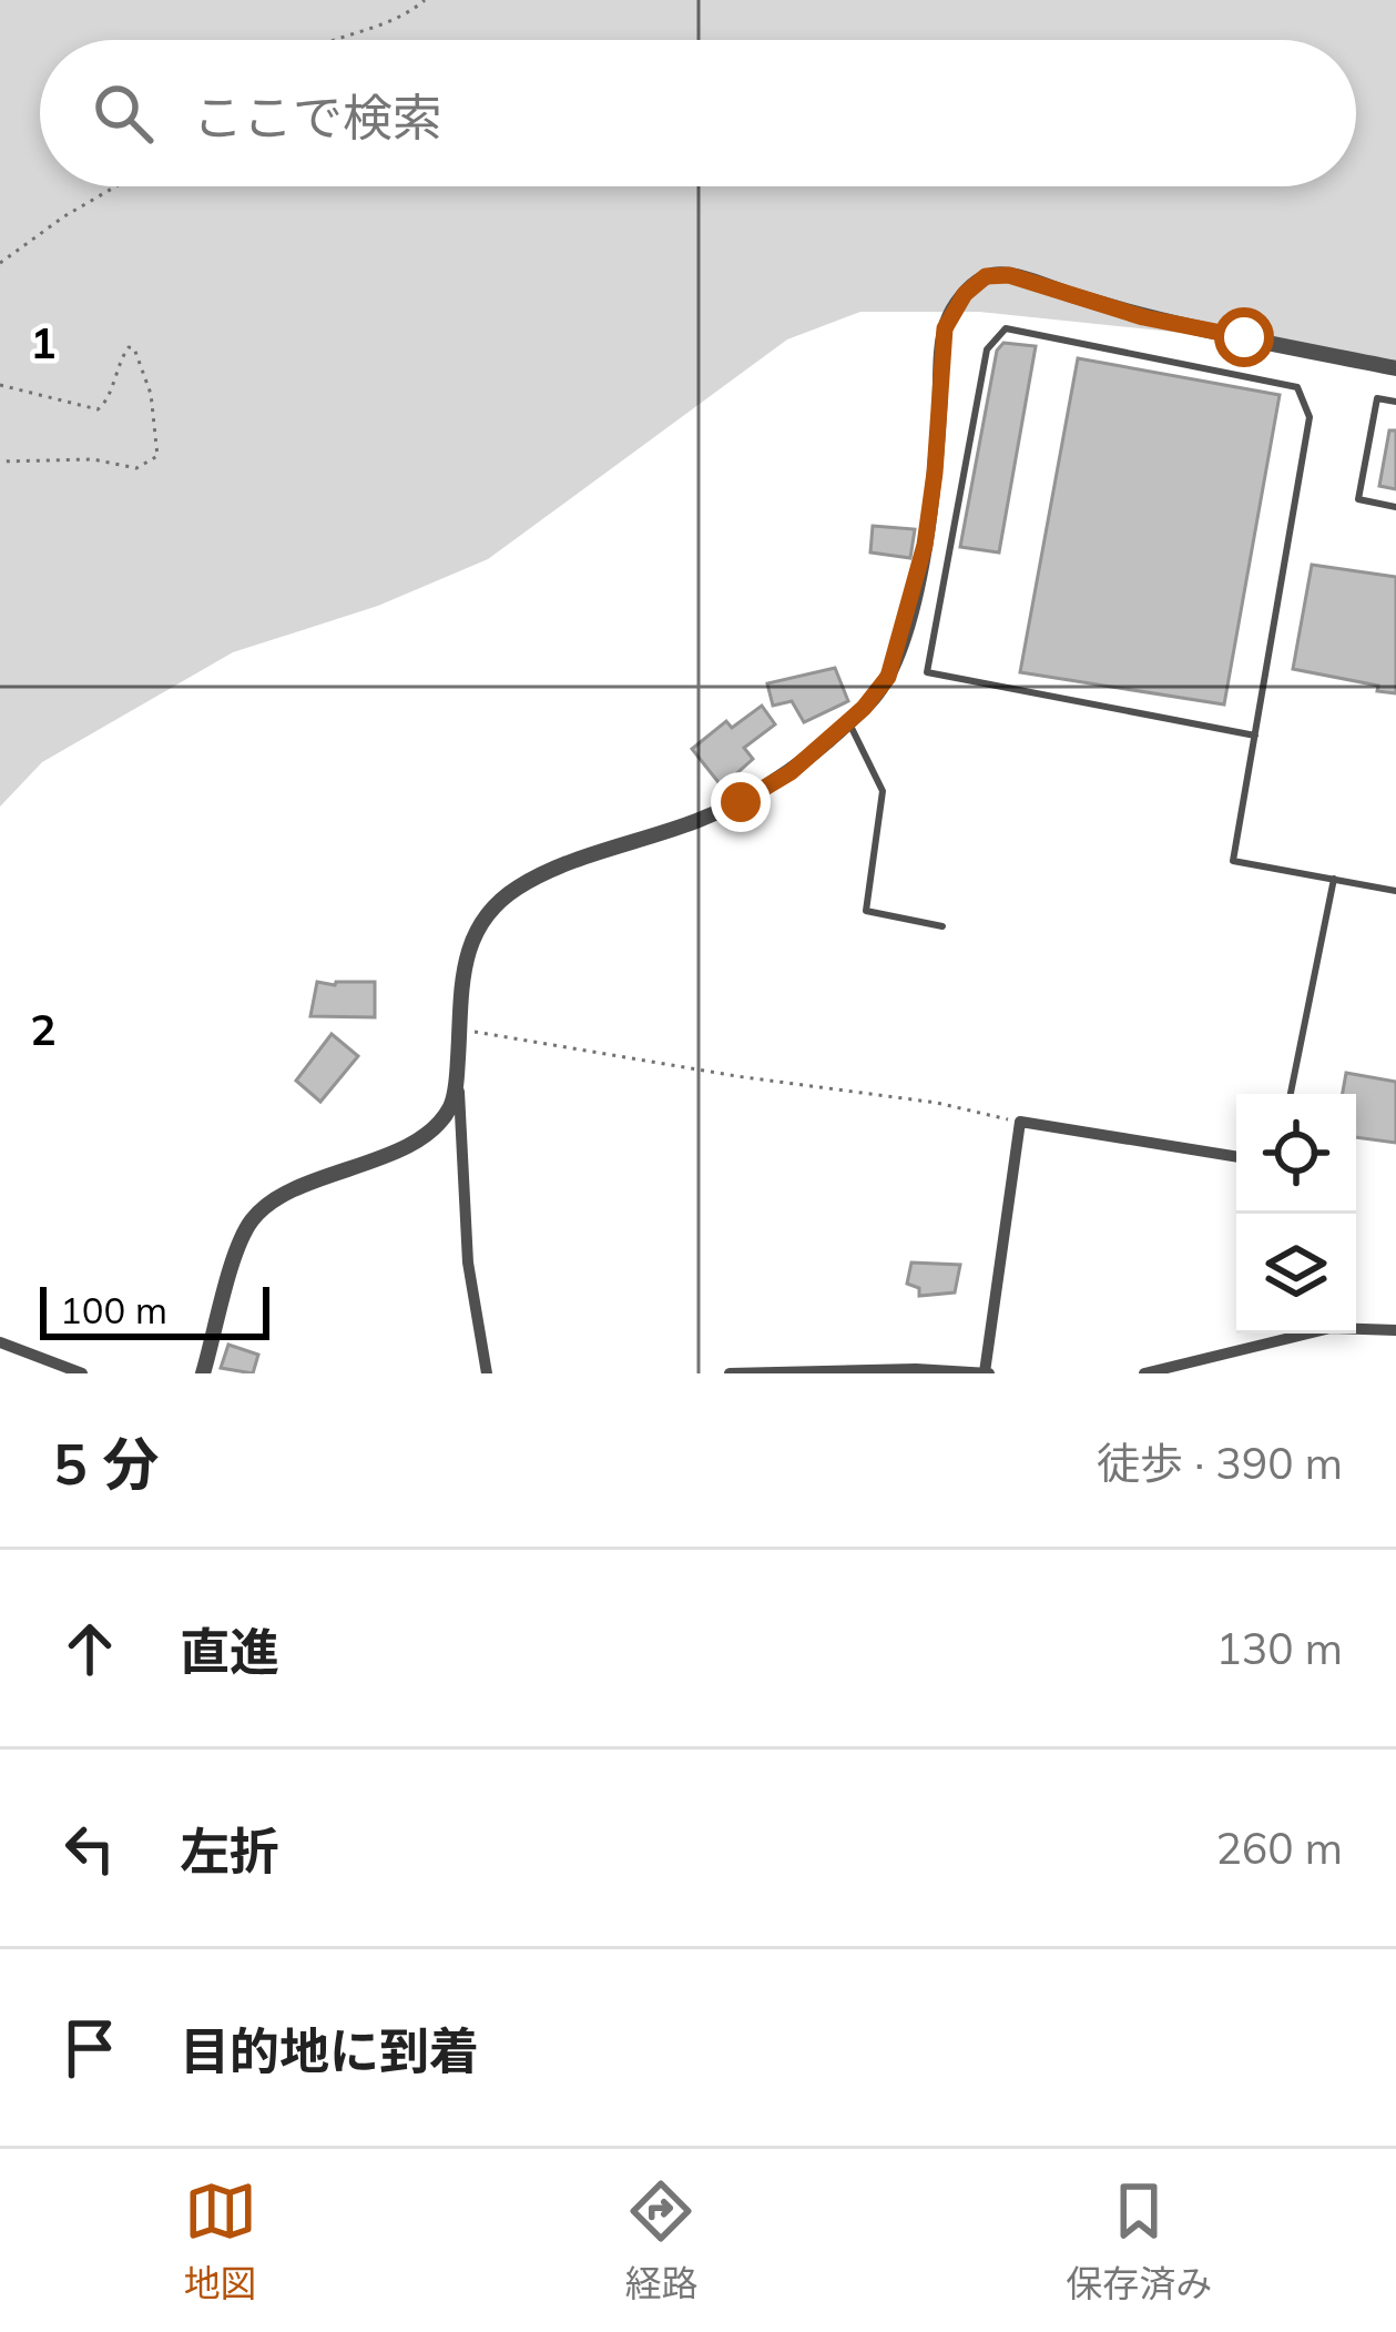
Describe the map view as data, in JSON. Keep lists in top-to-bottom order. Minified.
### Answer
{"scale_bar":"100 m","page":{"search":"ここで検索","scale":"100 m","heading":["5 分","徒歩 · 390 m"],"list":[["直進","130 m"],["左折","260 m"],"目的地に到着"],"nav":["地図","経路","保存済み"]},"grid":{"rows":["1","2"]}}
